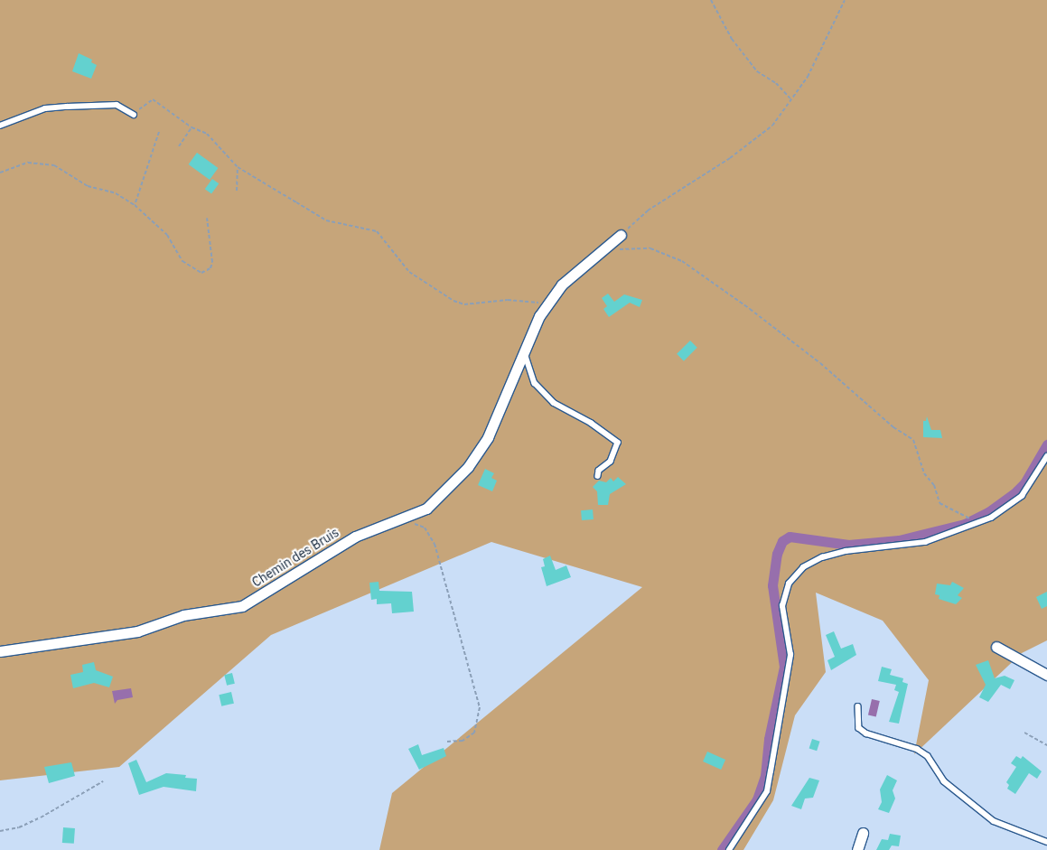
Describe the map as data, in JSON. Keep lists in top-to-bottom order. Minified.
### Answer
{"streets":{"street":["Chemin des Bruis"]}}
